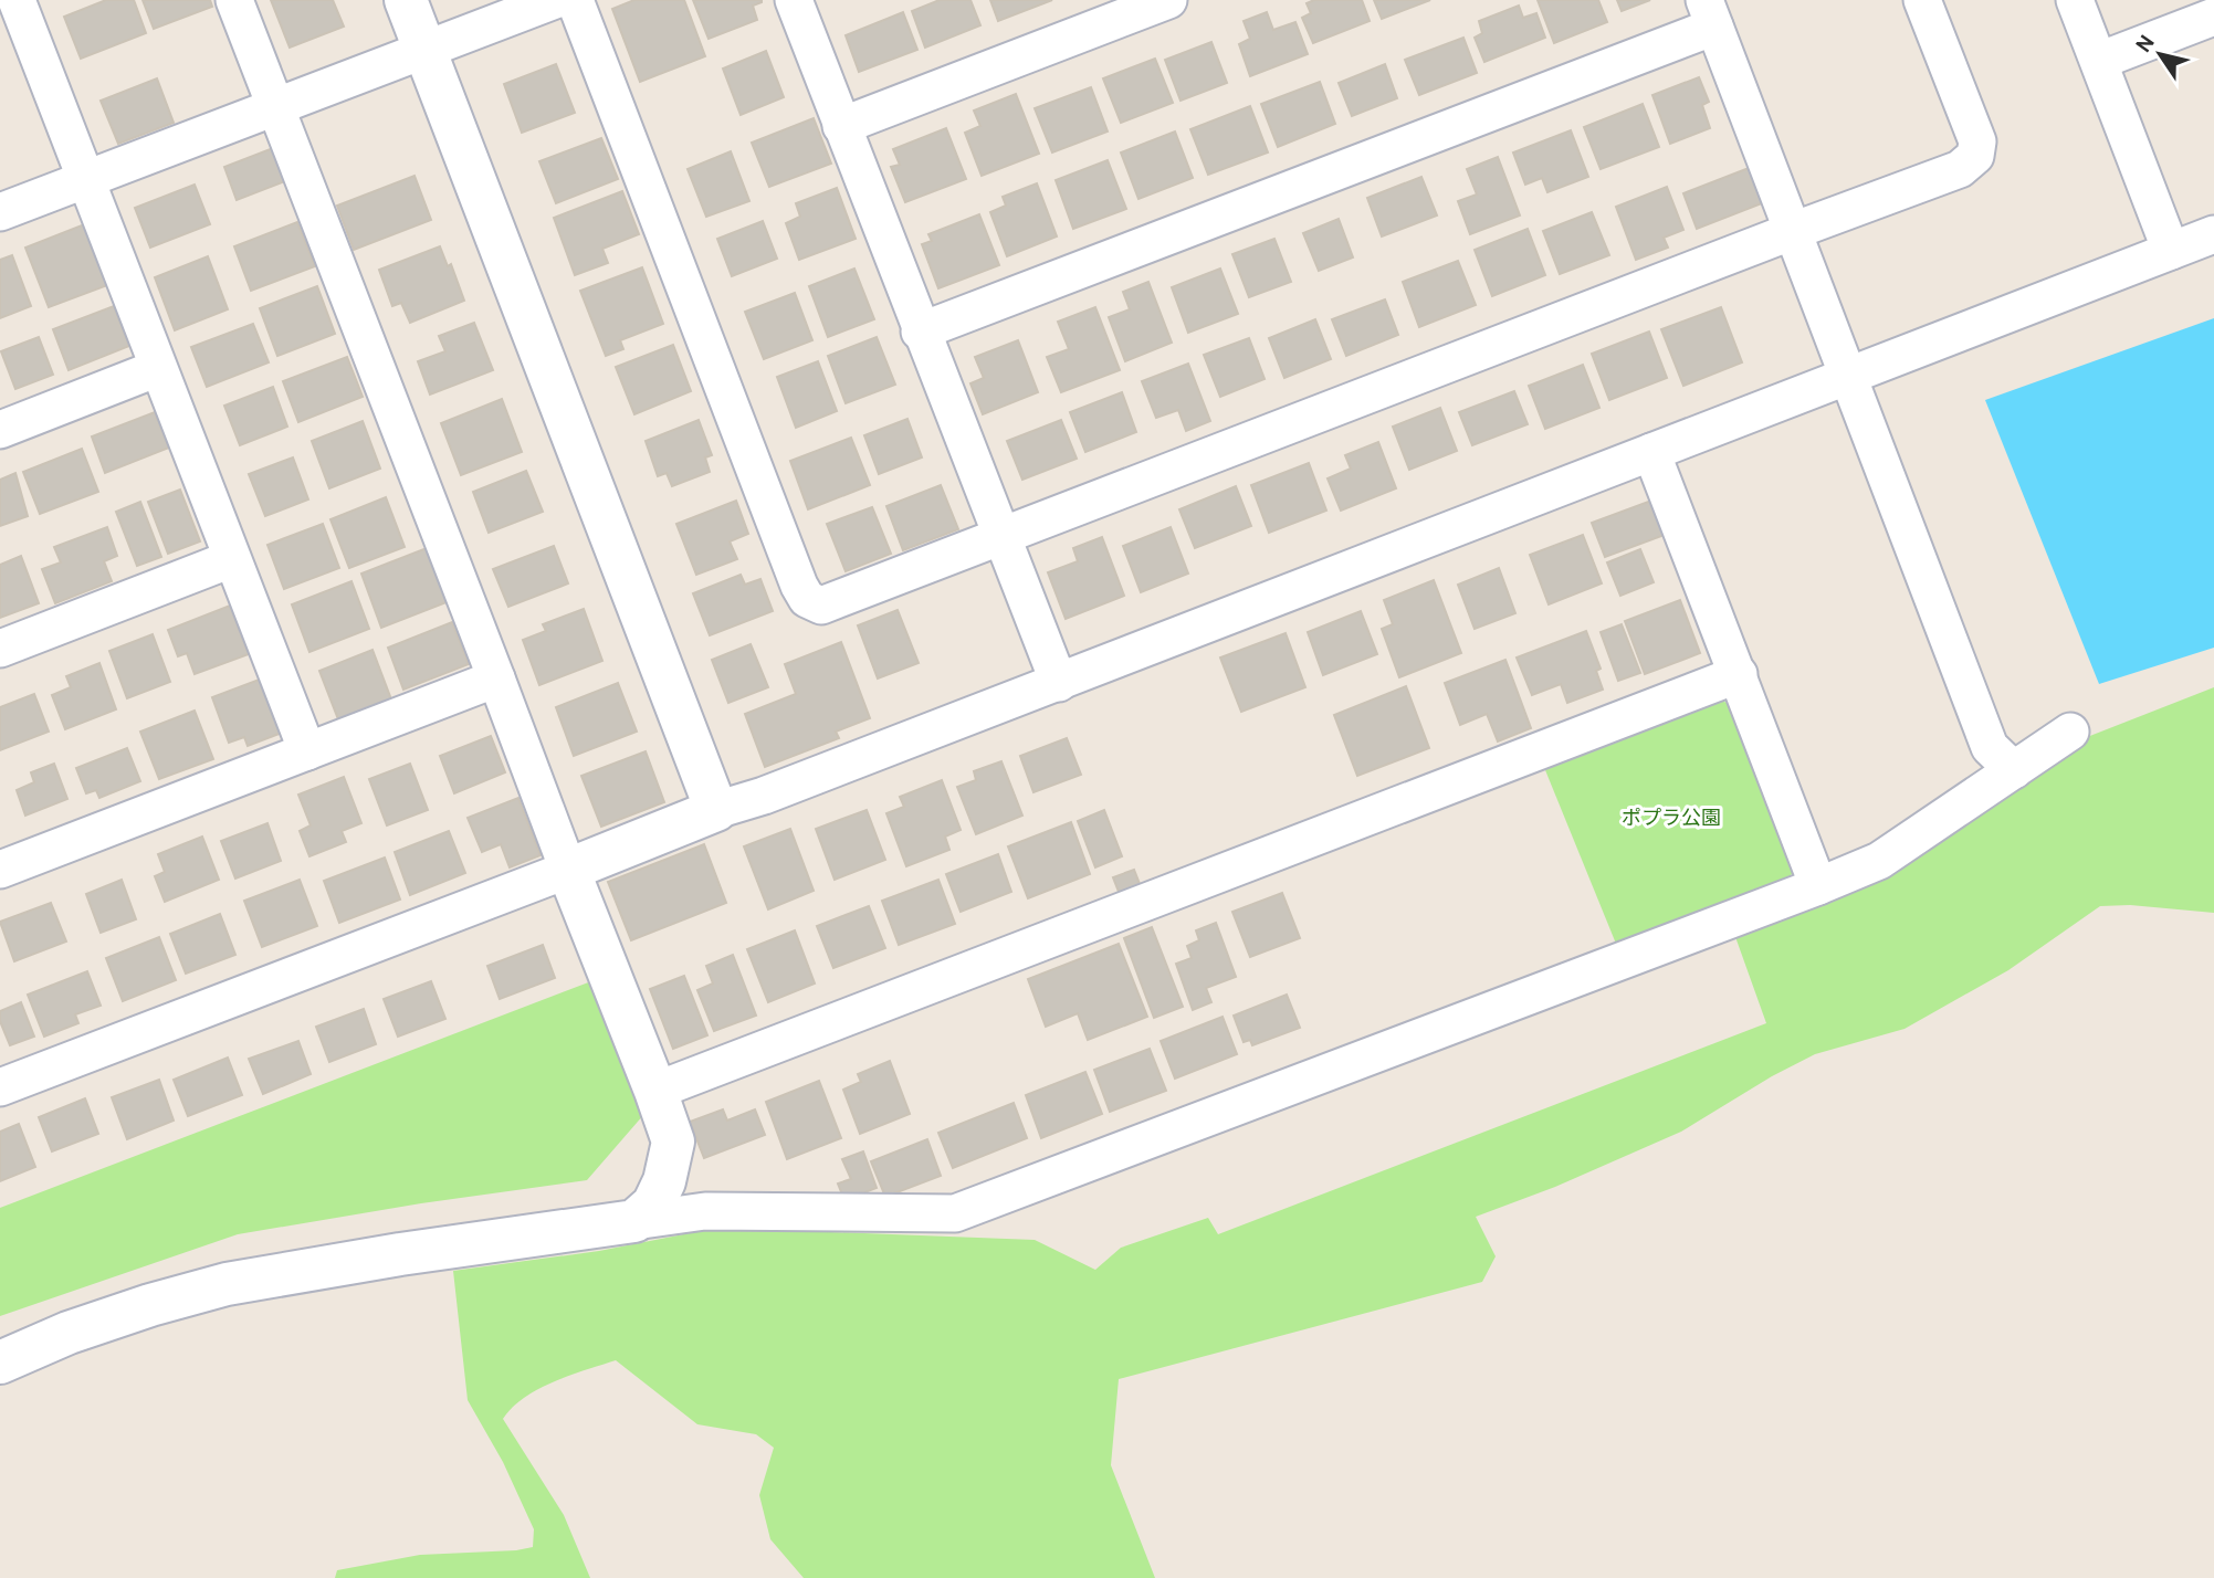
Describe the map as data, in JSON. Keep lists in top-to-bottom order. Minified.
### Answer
{"parks":["ポプラ公園"],"north":"top left"}
